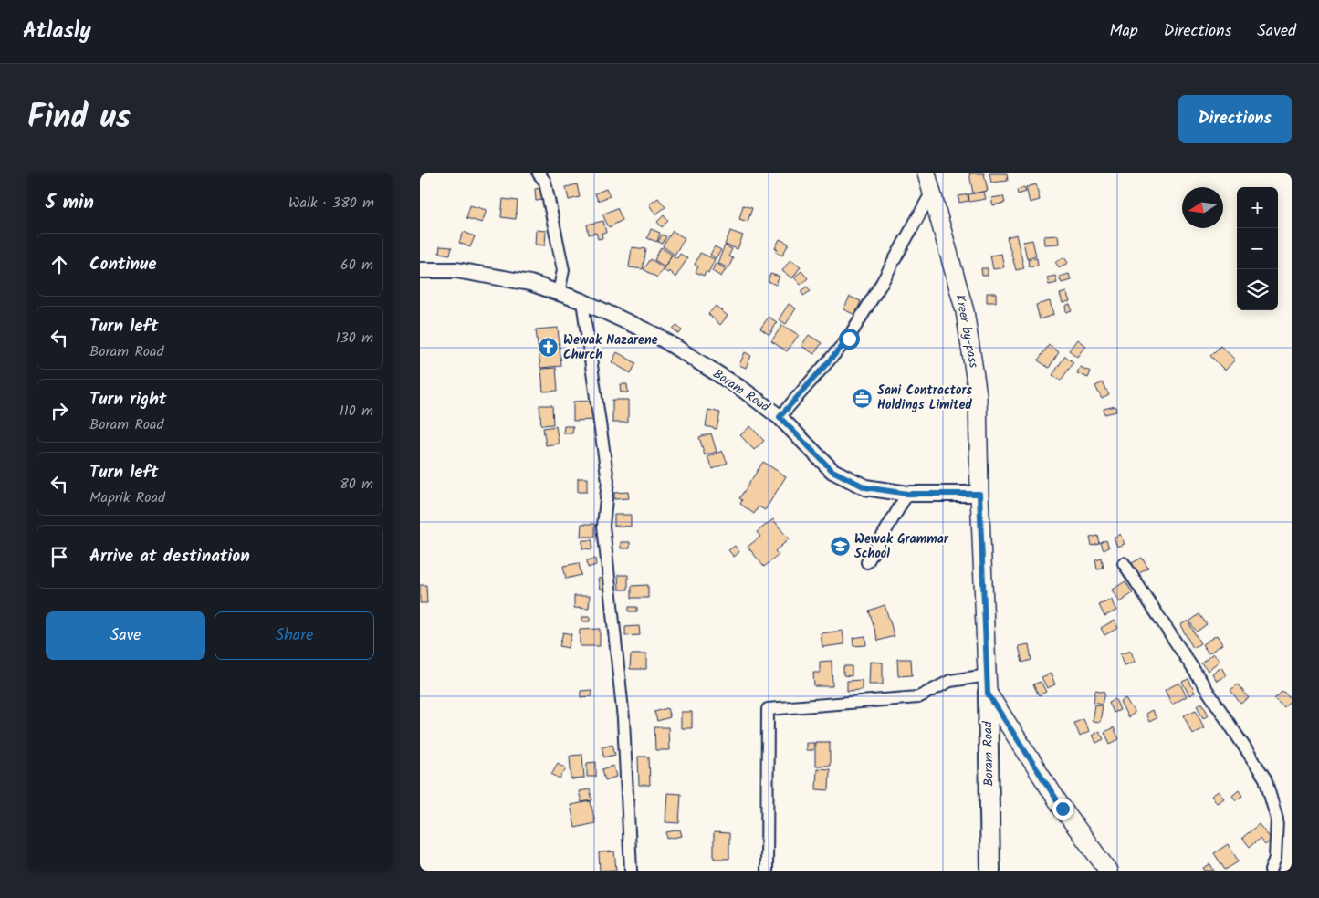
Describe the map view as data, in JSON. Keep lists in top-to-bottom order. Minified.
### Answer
{"streets":{"main road":["Kreer by-pass","Boram Road"]},"crossings":[["Kreer by-pass","Boram Road"]],"places":{"church":["Wewak Nazarene Church"],"office":["Sani Contractors Holdings Limited"],"school or university":["Wewak Grammar School"]},"north":"left","page":{"header":"Atlasly","nav":["Map","Directions","Saved"],"title":"Find us","buttons":["Directions",["Save","Share"]],"heading":["5 min","Walk · 380 m"],"map_buttons":["+","−"],"list":[["Continue","60 m"],["Turn left","Boram Road","130 m"],["Turn right","Boram Road","110 m"],["Turn left","Maprik Road","80 m"],"Arrive at destination"]}}
